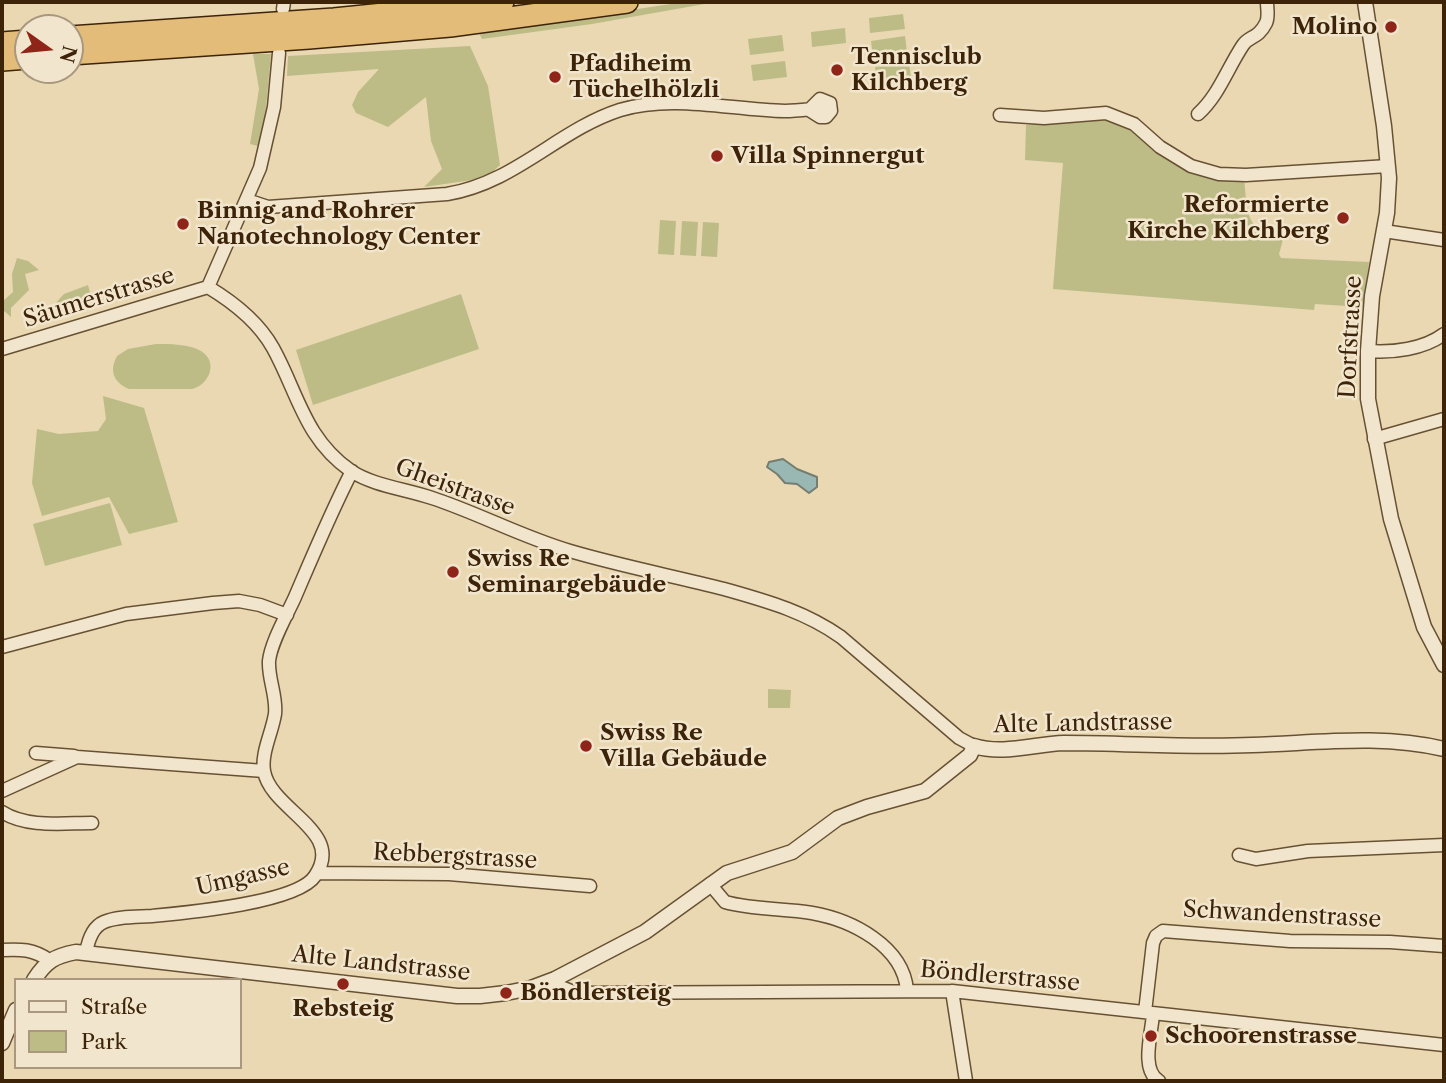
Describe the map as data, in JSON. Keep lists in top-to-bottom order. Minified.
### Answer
{"streets":{"street":["Säumerstrasse","Dorfstrasse","Gheistrasse","Alte Landstrasse","Rebbergstrasse","Umgasse","Schwandenstrasse","Böndlerstrasse"]},"crossings":[["Säumerstrasse","Gheistrasse"],["Gheistrasse","Alte Landstrasse"],["Alte Landstrasse","Umgasse"],["Alte Landstrasse","Böndlerstrasse"],["Rebbergstrasse","Umgasse"],["Schwandenstrasse","Böndlerstrasse"]],"places":["Molino","Tennisclub Kilchberg","Pfadiheim Tüchelhölzli","Villa Spinnergut","Reformierte Kirche Kilchberg","Binnig and Rohrer Nanotechnology Center","Swiss Re Seminargebäude","Swiss Re Villa Gebäude","Rebsteig","Böndlersteig","Schoorenstrasse"],"legend":["Straße","Park"],"north":"right"}
